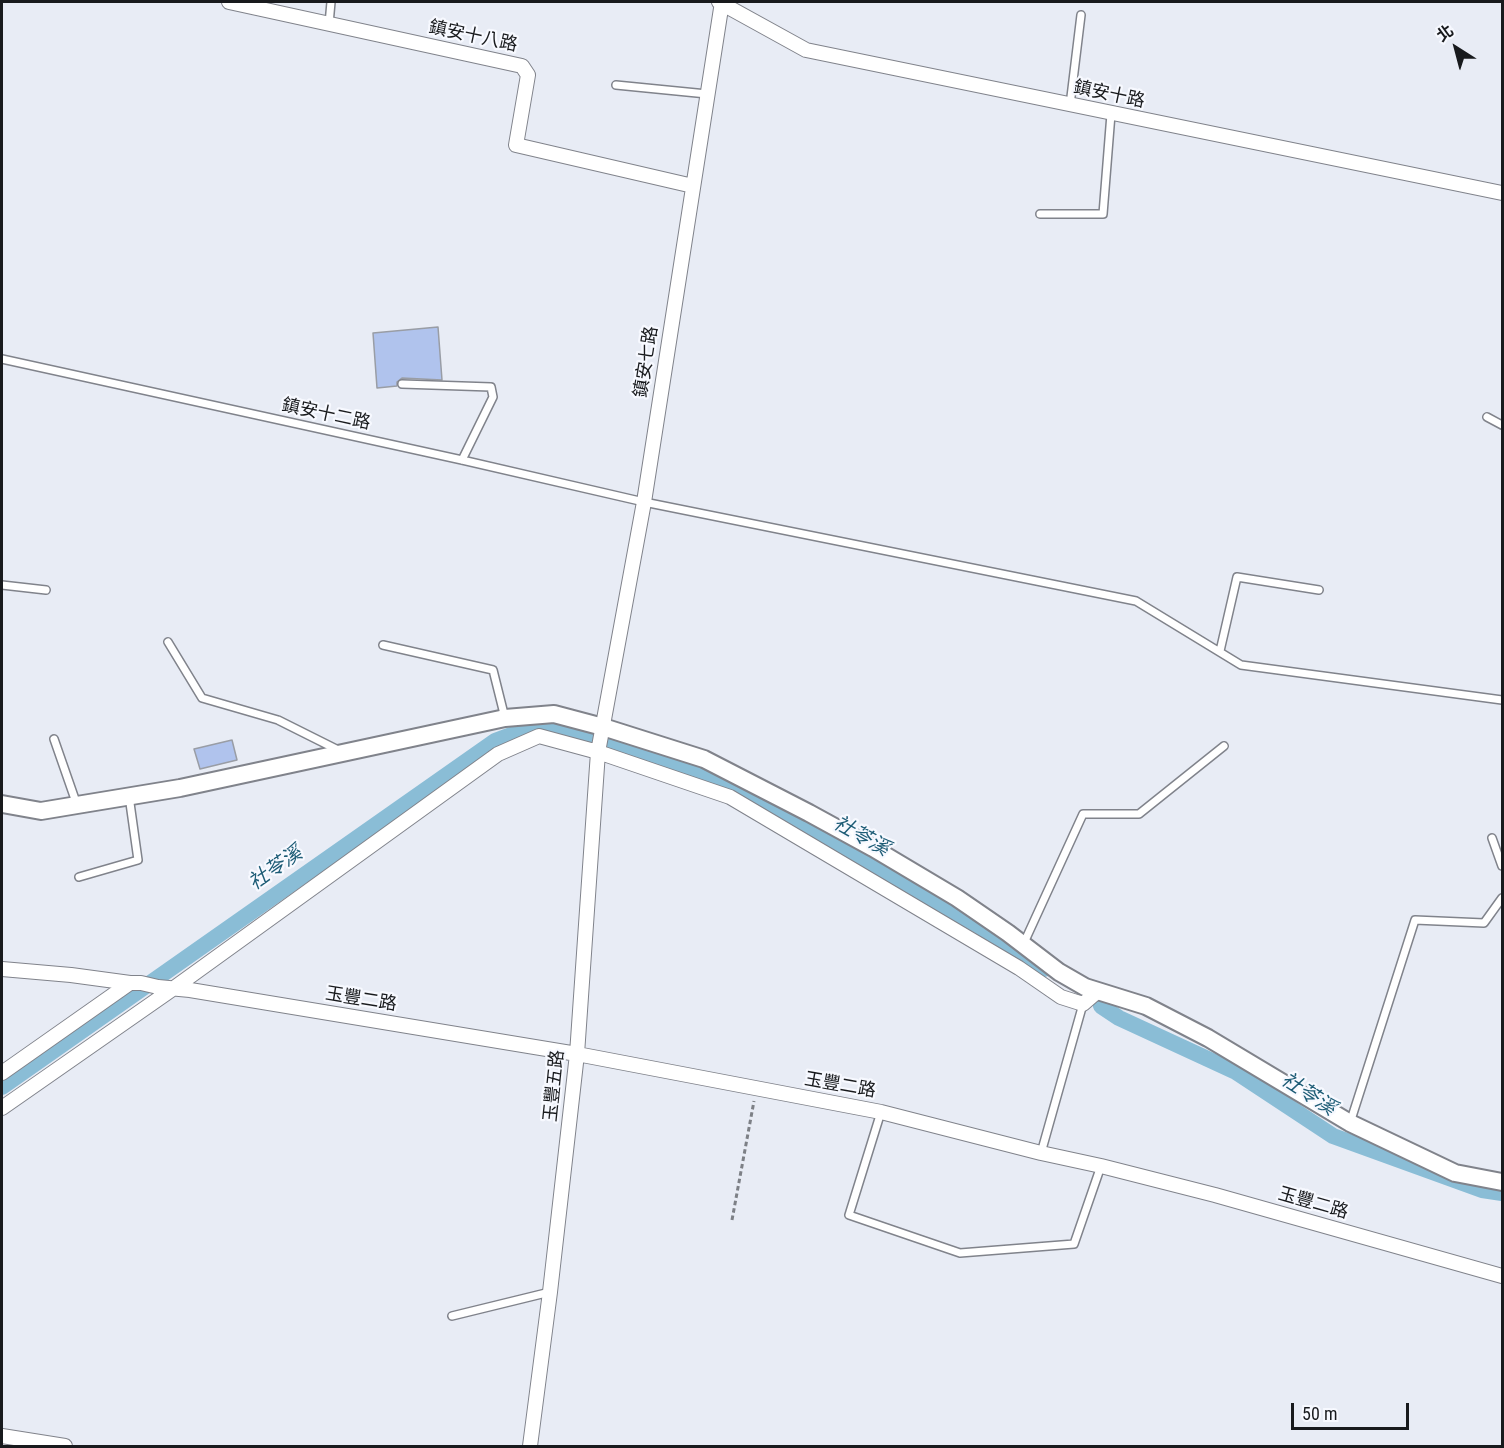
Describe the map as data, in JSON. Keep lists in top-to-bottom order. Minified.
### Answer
{"streets":{"street":["鎮安十八路","鎮安十路","鎮安七路","玉豐二路","玉豐五路"],"lane":["鎮安十二路"]},"crossings":[["鎮安十八路","鎮安七路"],["鎮安十路","鎮安七路"],["鎮安七路","鎮安十二路"],["鎮安七路","玉豐五路"],["玉豐二路","玉豐五路"]],"water":["社苓溪"],"scale_bar":"50 m","north":"top left"}
